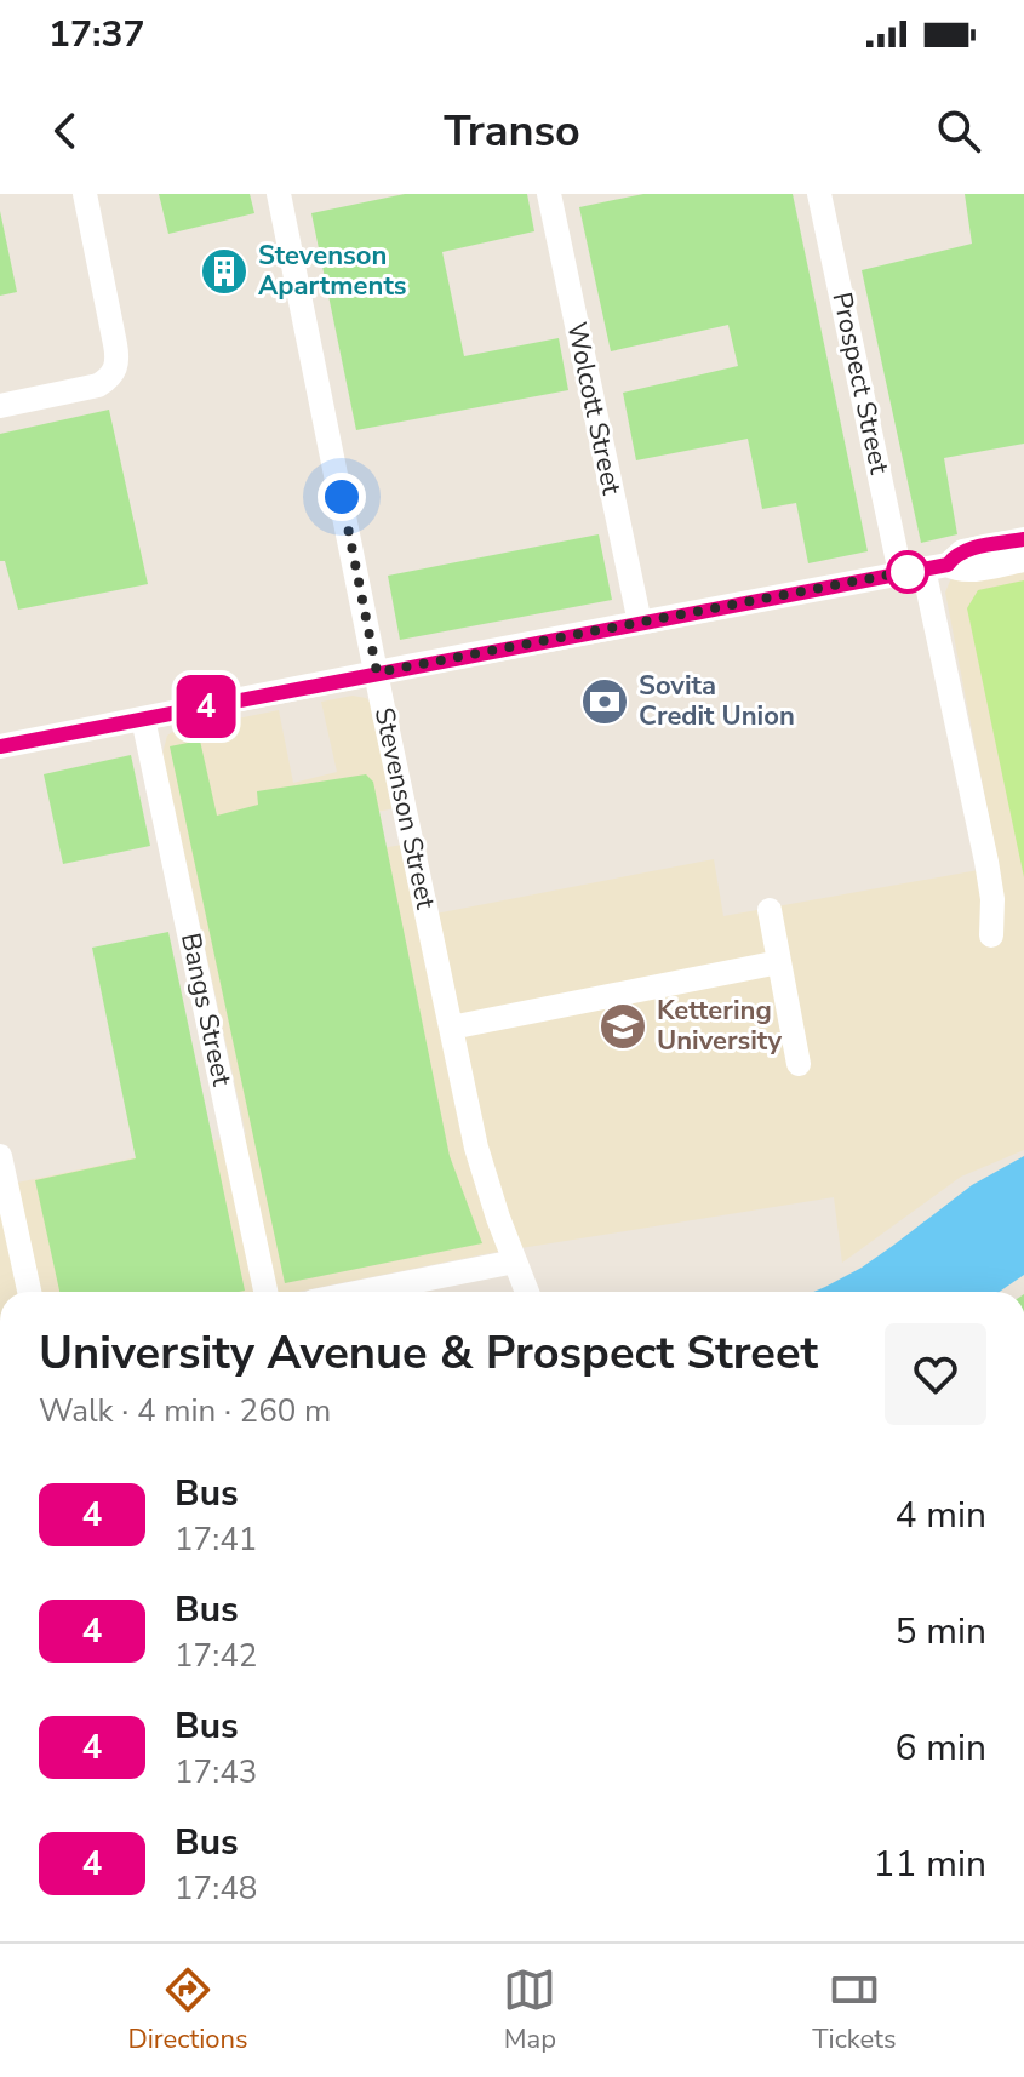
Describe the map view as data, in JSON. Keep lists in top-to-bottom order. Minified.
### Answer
{"streets":{"street":["Prospect Street","Wolcott Street","Stevenson Street","Bangs Street"]},"places":{"building":["Stevenson Apartments"],"bank":["Sovita Credit Union"],"school or university":["Kettering University"]},"lines":["bus line 4"],"page":{"status":"17:37","header":"Transo","on_map":"4","heading":["University Avenue & Prospect Street","Walk · 4 min · 260 m"],"list":[{"mark":"4","name":"Bus","note":"17:41","value":"4 min"},{"mark":"4","name":"Bus","note":"17:42","value":"5 min"},{"mark":"4","name":"Bus","note":"17:43","value":"6 min"},{"mark":"4","name":"Bus","note":"17:48","value":"11 min"}],"tabs":["Directions","Map","Tickets"]}}
